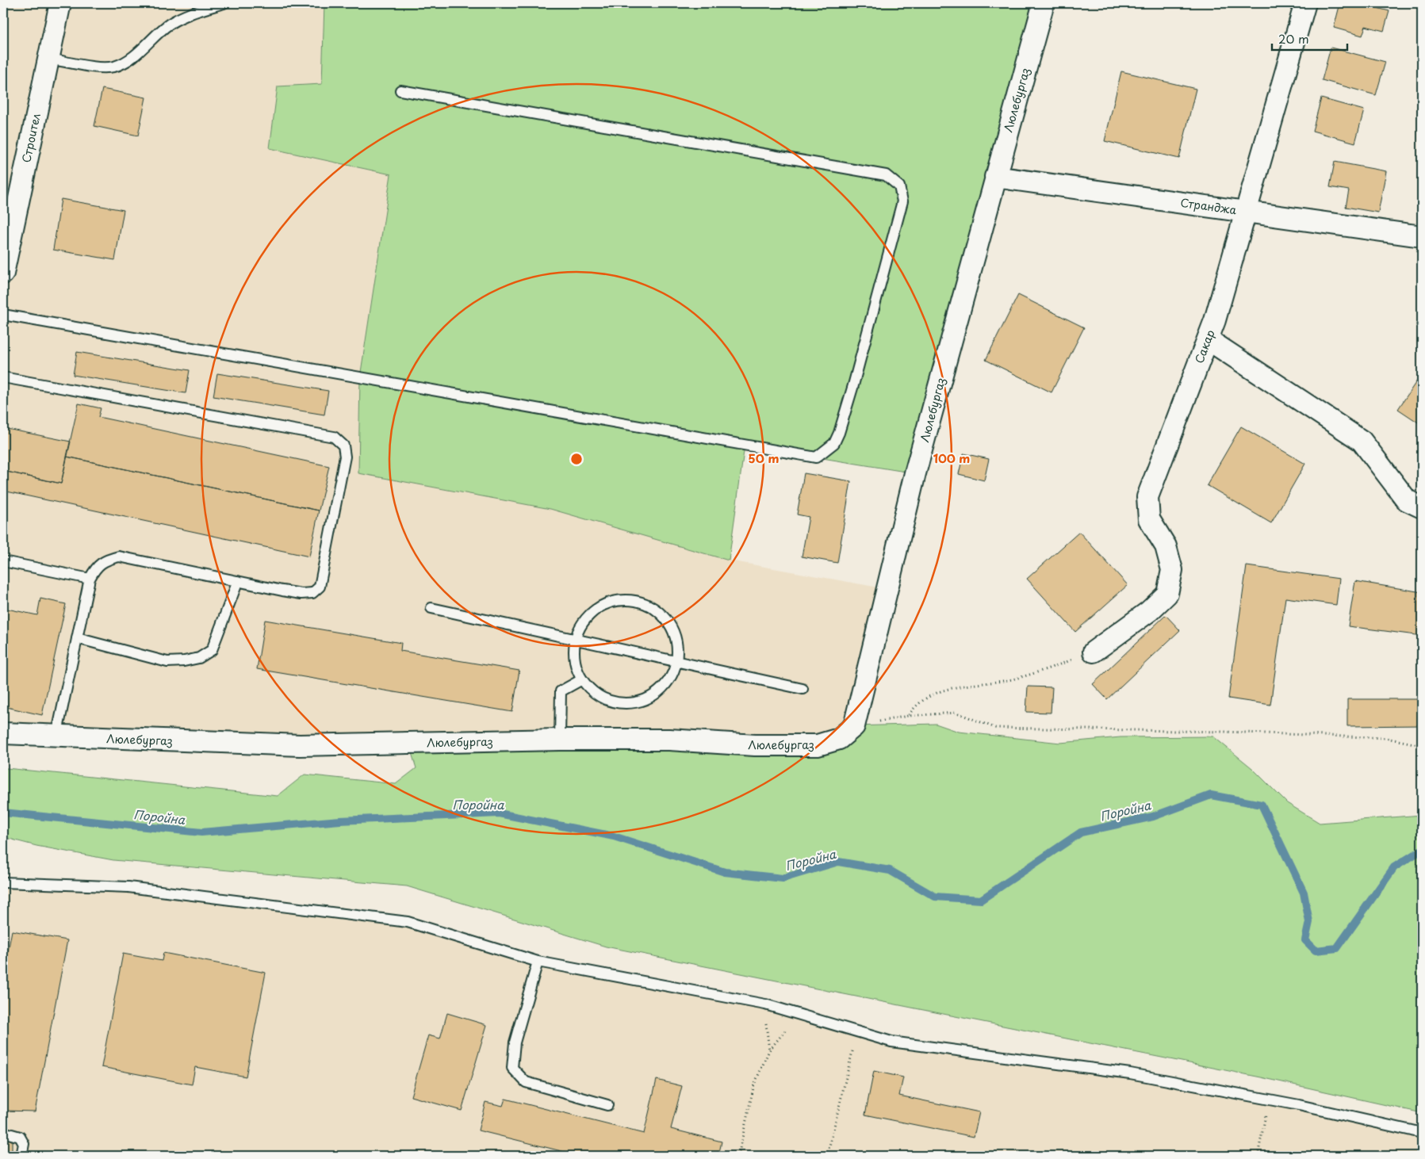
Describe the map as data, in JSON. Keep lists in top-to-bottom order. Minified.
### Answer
{"streets":{"street":["Люлебургаз","Строител","Странджа","Сакар"]},"crossings":[["Люлебургаз","Странджа"],["Странджа","Сакар"]],"water":["Поройна"],"scale_bar":"20 m","rings":["50 m","100 m"]}
